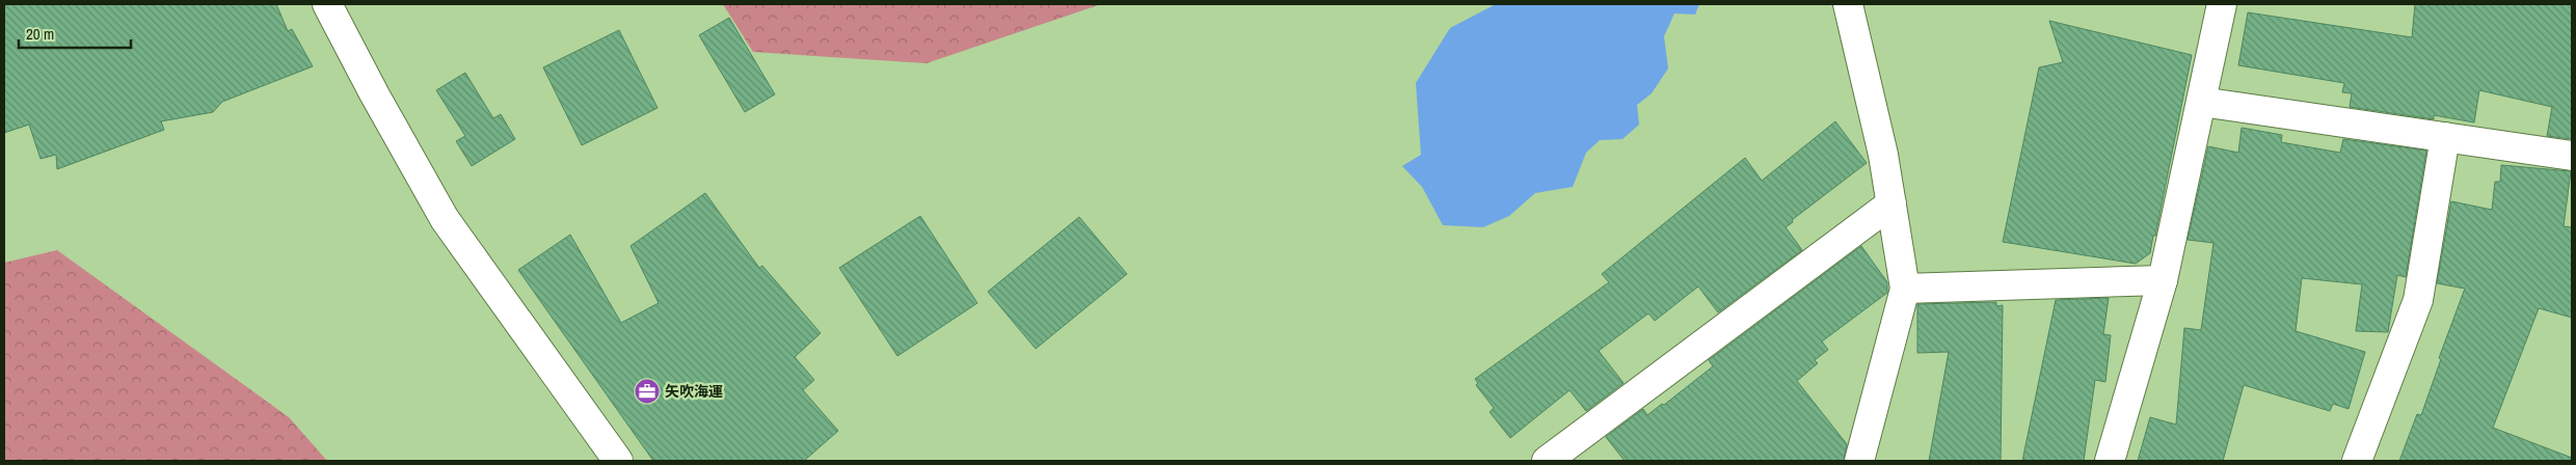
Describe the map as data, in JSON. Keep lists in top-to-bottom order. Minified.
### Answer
{"places":{"office":["矢吹海運"]},"scale_bar":"20 m"}
